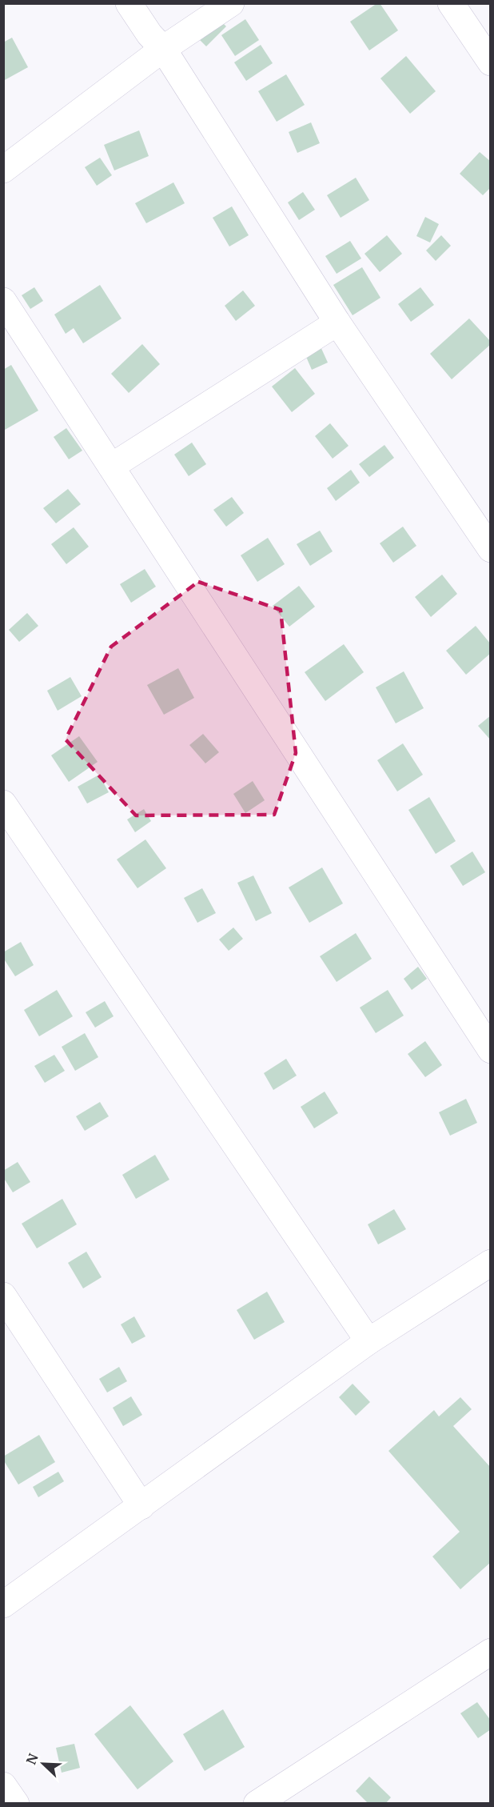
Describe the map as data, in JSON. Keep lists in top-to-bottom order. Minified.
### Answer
{"north":"top left"}
